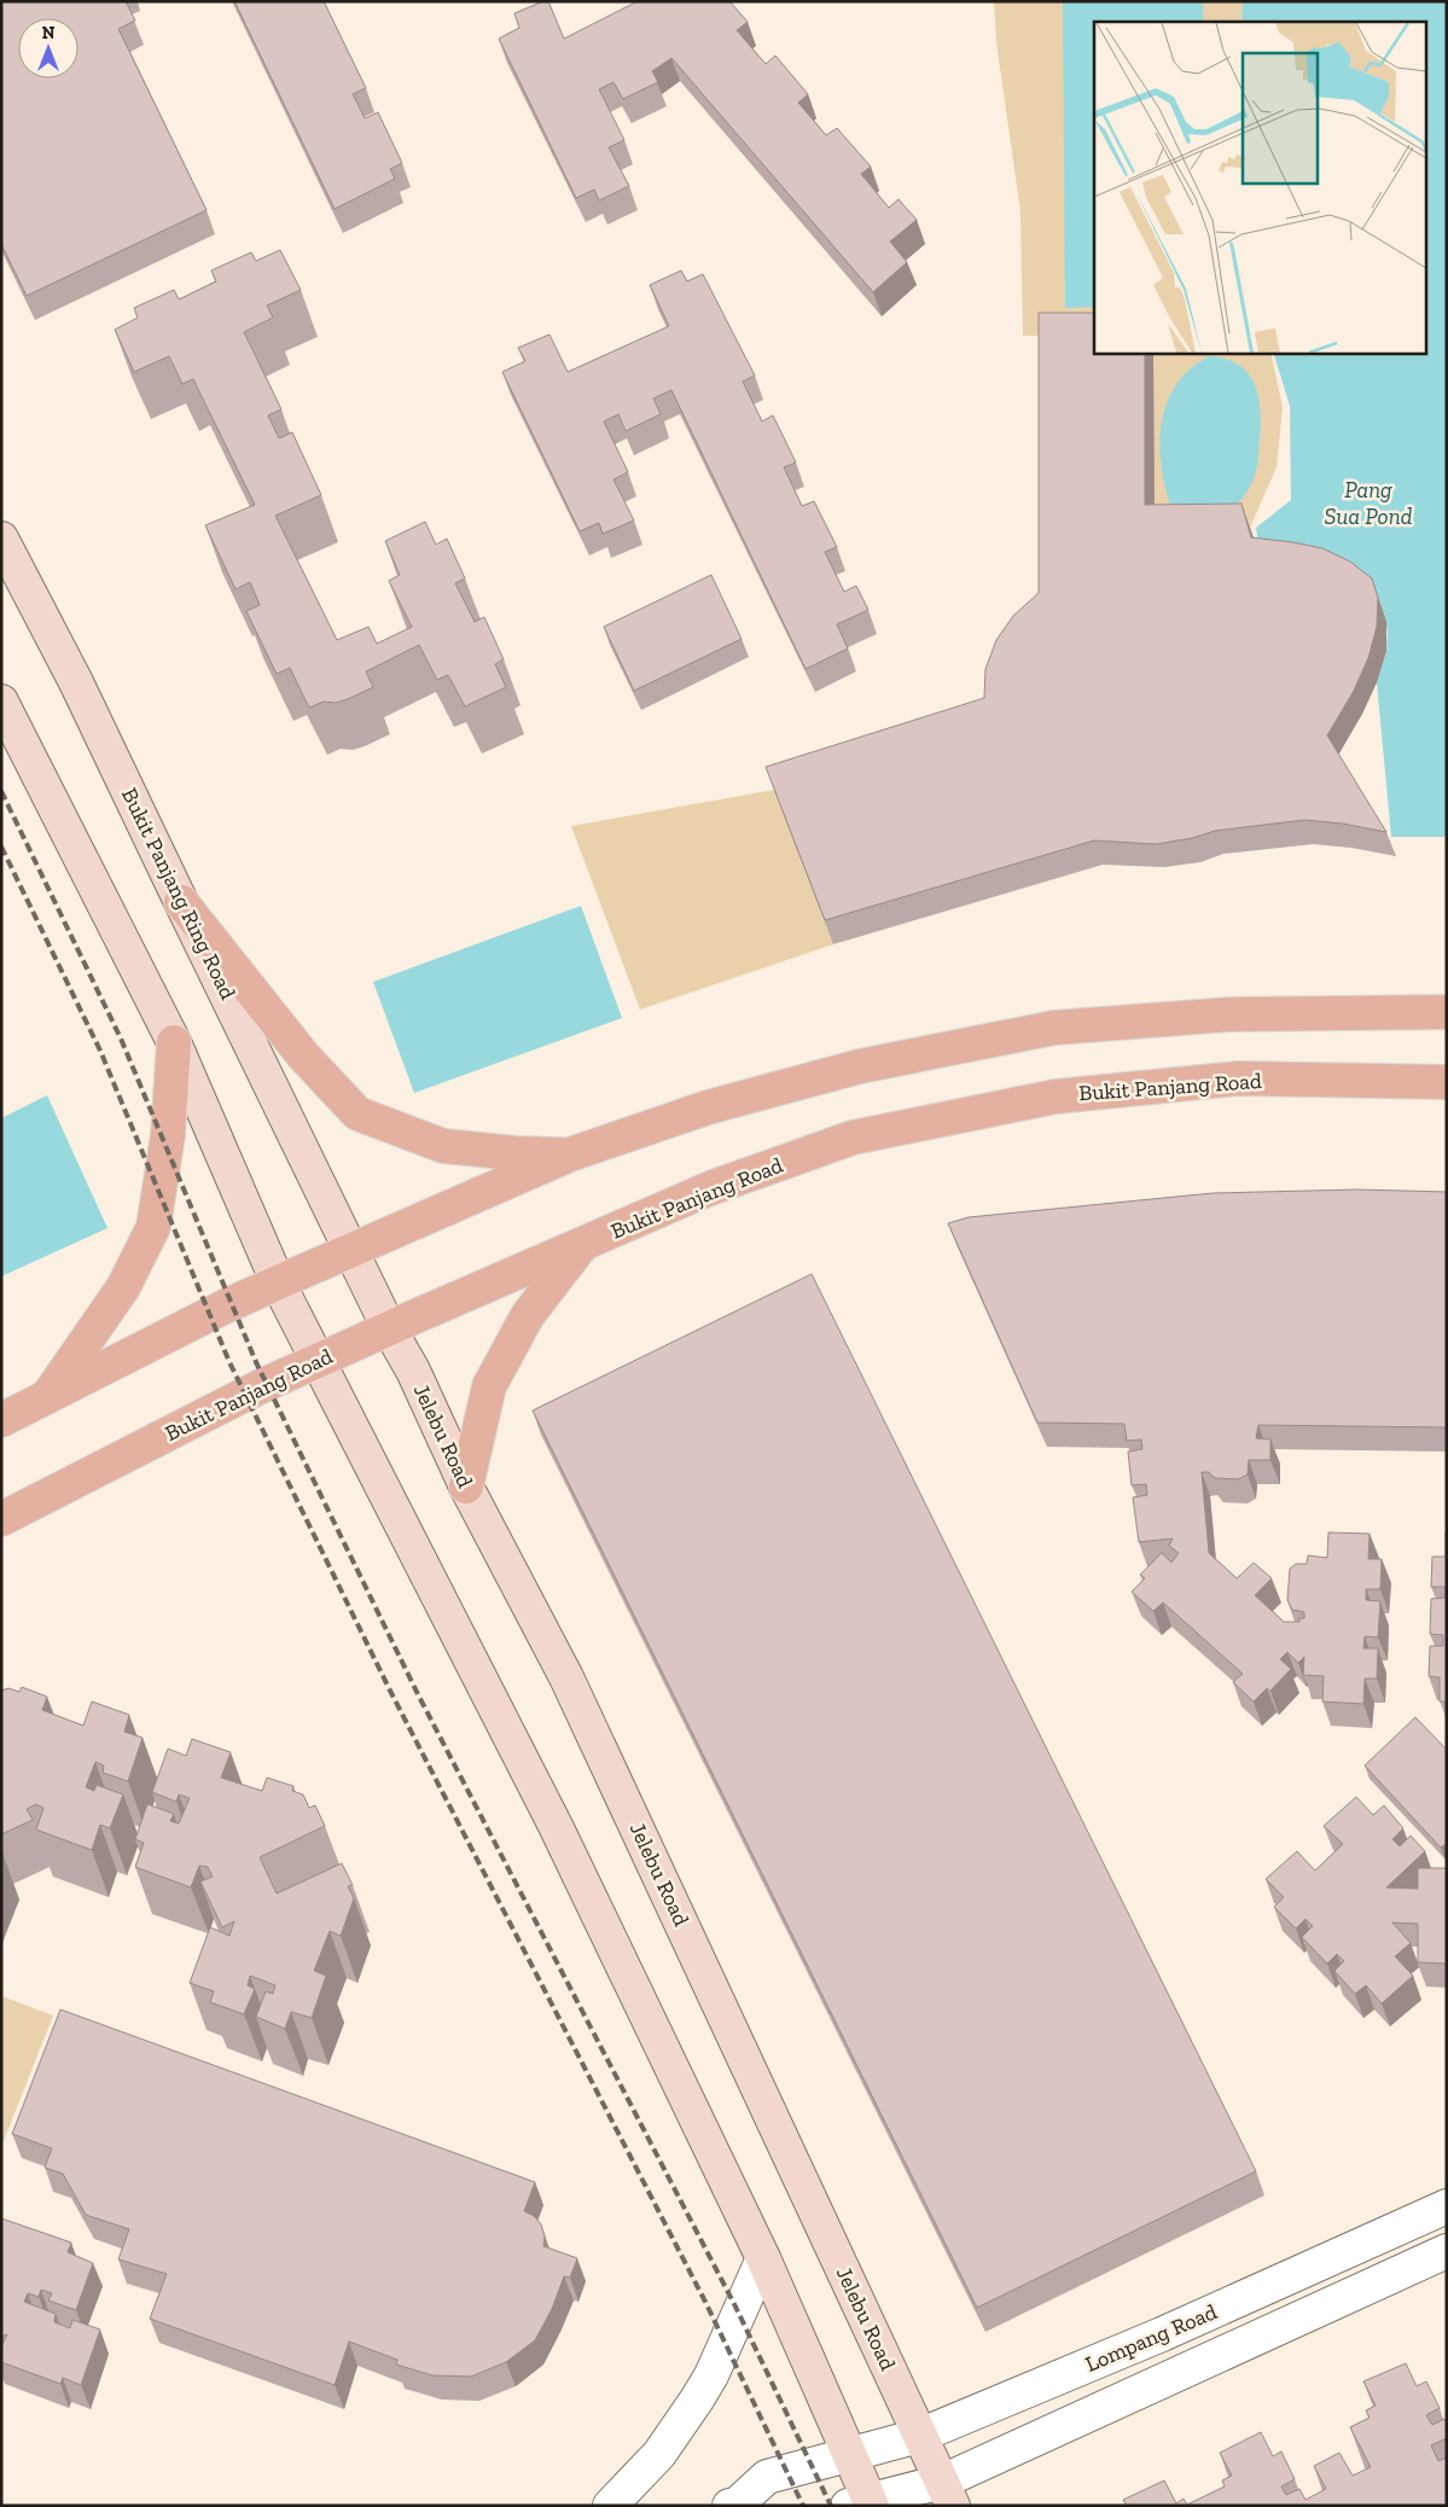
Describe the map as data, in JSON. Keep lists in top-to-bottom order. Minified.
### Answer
{"streets":{"main road":["Bukit Panjang Ring Road","Bukit Panjang Road","Jelebu Road"],"street":["Lompang Road"]},"crossings":[["Bukit Panjang Ring Road","Jelebu Road"],["Bukit Panjang Road","Jelebu Road"],["Jelebu Road","Lompang Road"]],"water":["Pang Sua Pond"],"north":"top"}
